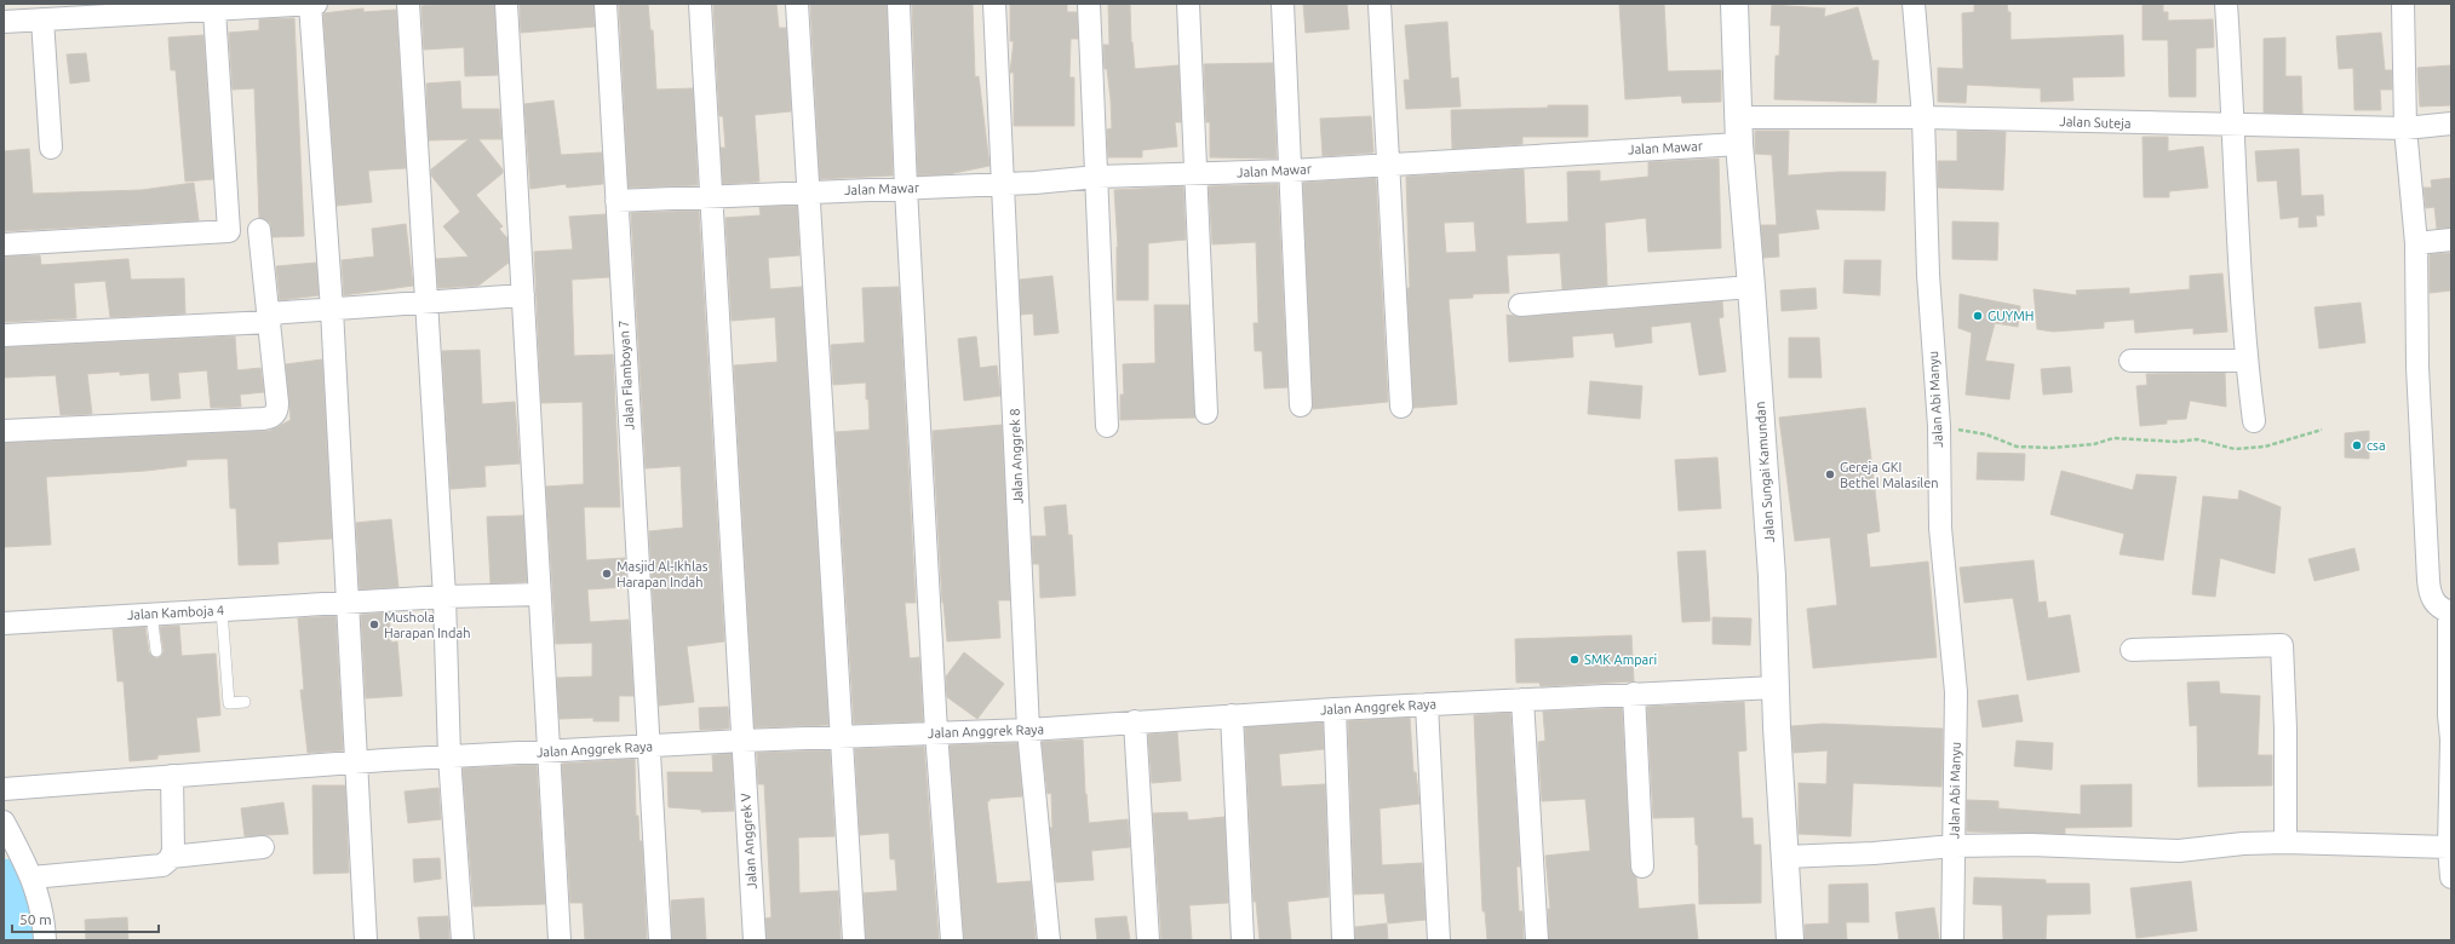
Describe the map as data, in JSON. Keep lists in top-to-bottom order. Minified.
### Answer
{"streets":{"main road":["Jalan Sungai Kamundan"],"street":["Jalan Suteja","Jalan Mawar","Jalan Flamboyan 7","Jalan Abi Manyu","Jalan Anggrek 8","Jalan Kamboja 4","Jalan Anggrek Raya","Jalan Anggrek V"]},"crossings":[["Jalan Suteja","Jalan Abi Manyu"],["Jalan Suteja","Jalan Sungai Kamundan"],["Jalan Mawar","Jalan Flamboyan 7"],["Jalan Mawar","Jalan Anggrek 8"],["Jalan Mawar","Jalan Sungai Kamundan"],["Jalan Mawar","Jalan Anggrek V"],["Jalan Flamboyan 7","Jalan Anggrek Raya"],["Jalan Anggrek 8","Jalan Anggrek Raya"],["Jalan Sungai Kamundan","Jalan Anggrek Raya"],["Jalan Anggrek Raya","Jalan Anggrek V"]],"places":["GUYMH","csa","Gereja GKI Bethel Malasilen","Masjid Al-Ikhlas Harapan Indah","Mushola Harapan Indah","SMK Ampari"],"scale_bar":"50 m"}
